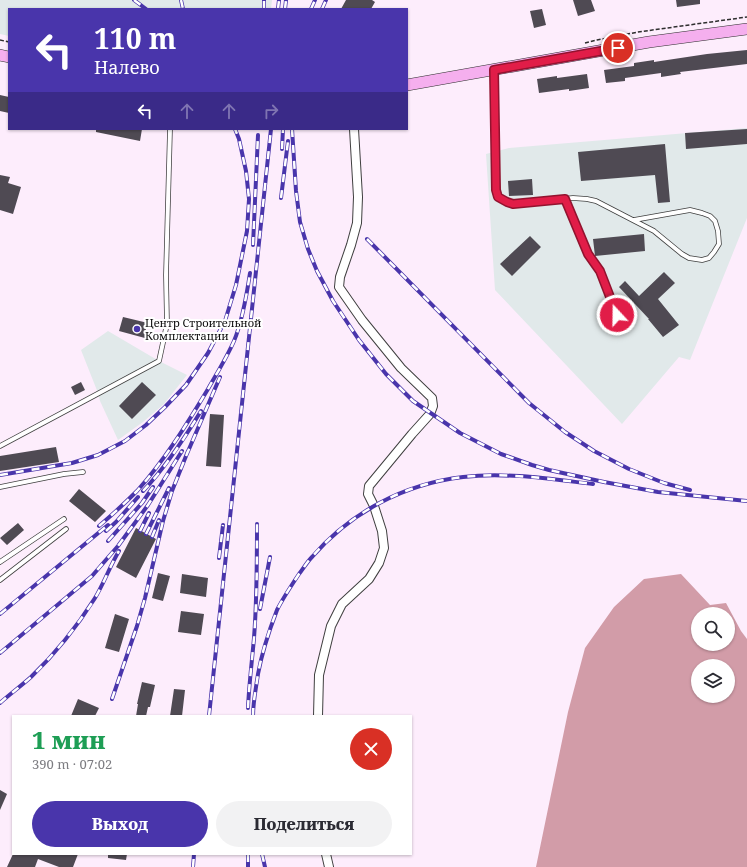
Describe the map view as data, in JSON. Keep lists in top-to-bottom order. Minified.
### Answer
{"places":["Центр Строительной Комплектации"],"page":{"turn":["110 m","Налево"],"heading":["1 мин","390 m · 07:02"],"buttons":["Выход","Поделиться"]}}
